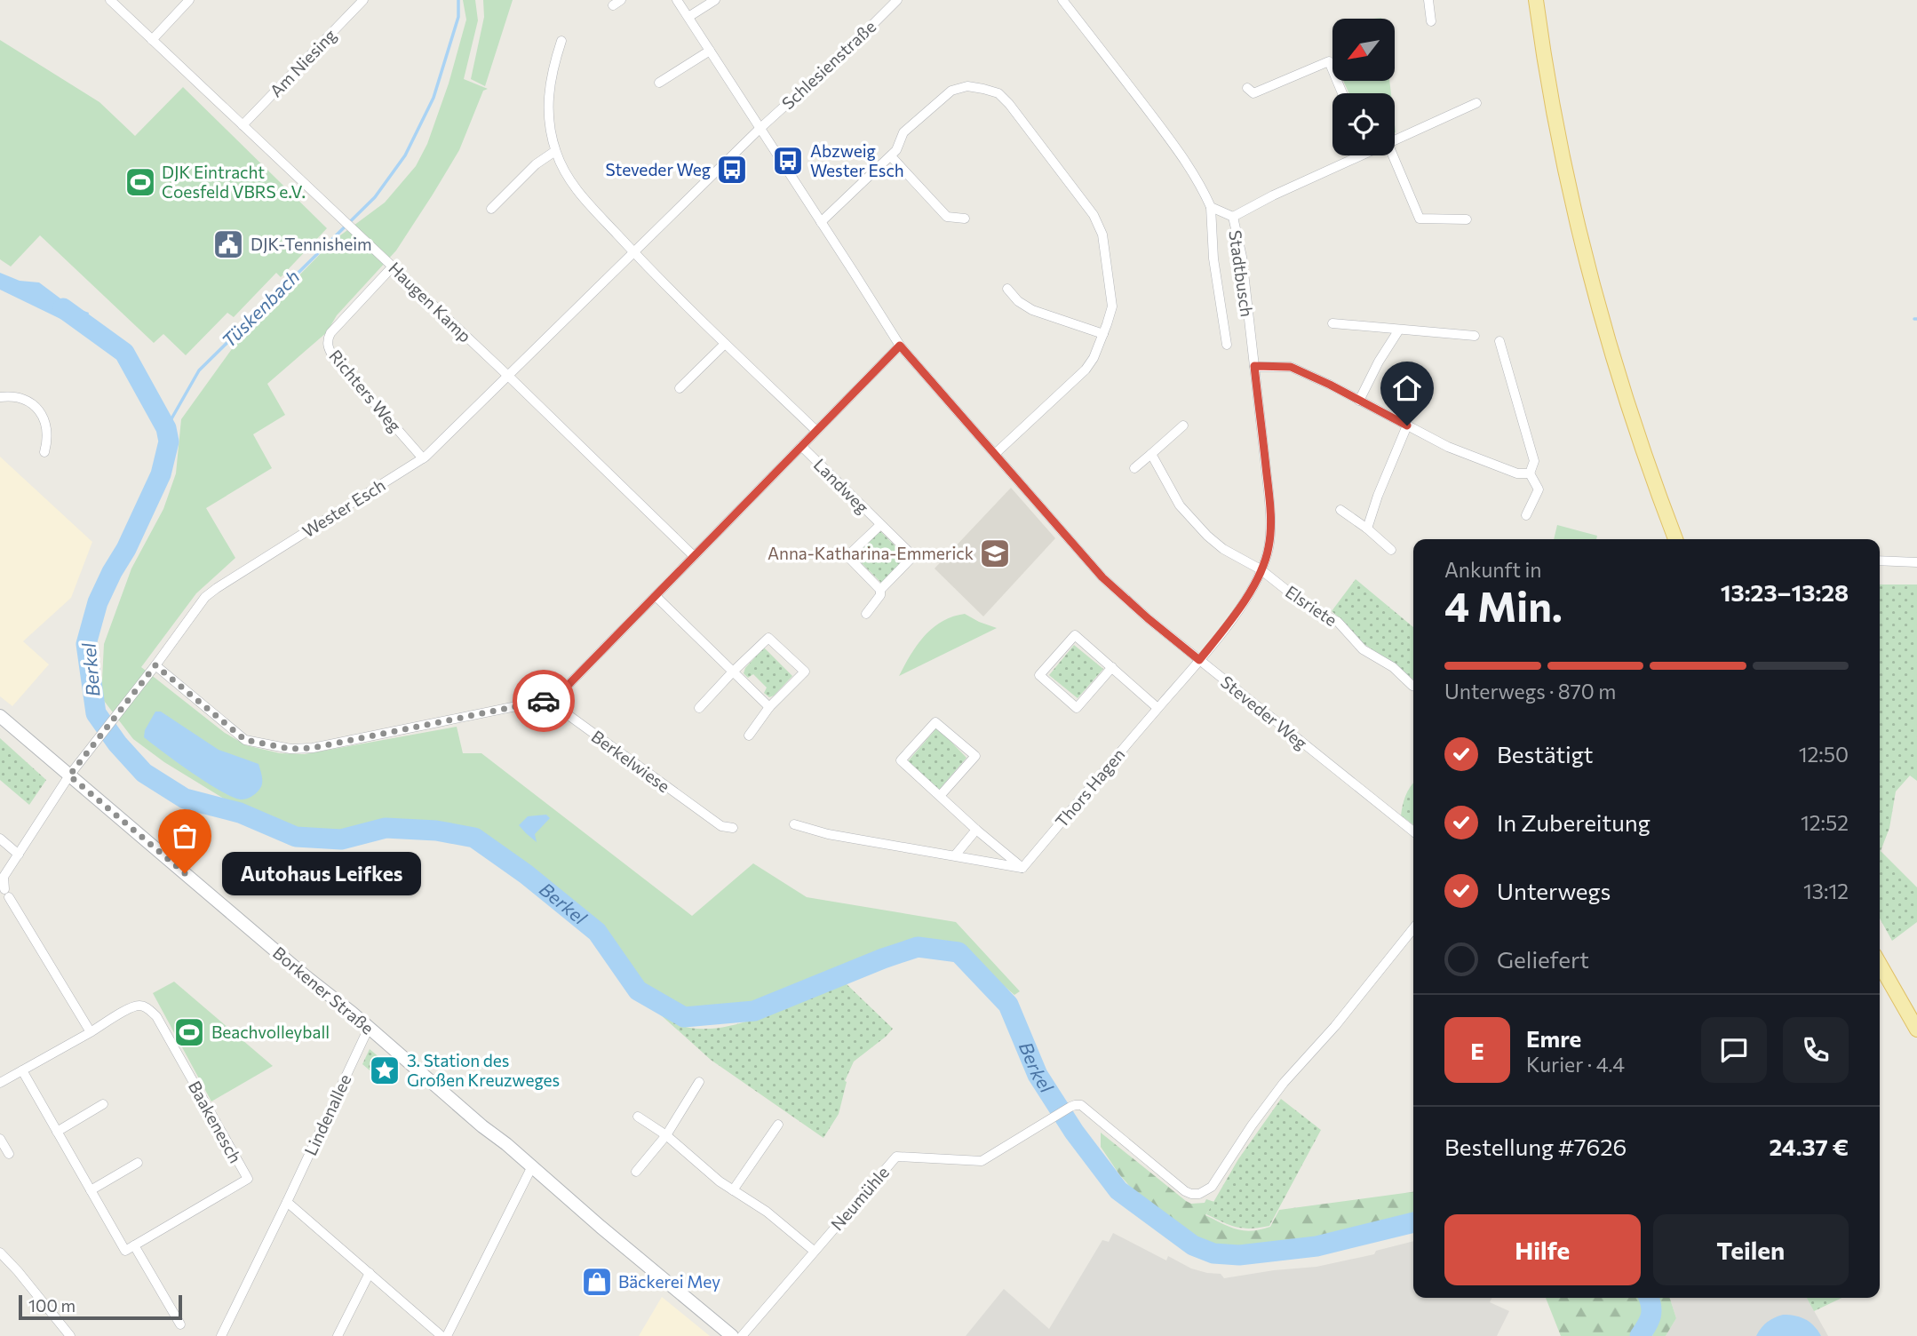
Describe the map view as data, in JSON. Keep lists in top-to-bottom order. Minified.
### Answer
{"streets":{"street":["Am Niesing","Schlesienstraße","Stadtbusch","Haugen Kamp","Richters Weg","Landweg","Wester Esch","Elsriete","Steveder Weg","Berkelwiese","Thors Hagen","Borkener Straße","Lindenallee","Baakenesch","Neumühle"]},"crossings":[["Am Niesing","Haugen Kamp"],["Schlesienstraße","Wester Esch"],["Schlesienstraße","Steveder Weg"],["Stadtbusch","Elsriete"],["Stadtbusch","Steveder Weg"],["Stadtbusch","Thors Hagen"],["Haugen Kamp","Richters Weg"],["Haugen Kamp","Landweg"],["Haugen Kamp","Wester Esch"],["Richters Weg","Wester Esch"],["Landweg","Steveder Weg"],["Landweg","Berkelwiese"],["Wester Esch","Steveder Weg"],["Wester Esch","Borkener Straße"],["Steveder Weg","Thors Hagen"],["Borkener Straße","Lindenallee"]],"water":["Tüskenbach","Berkel"],"places":{"bus stop":["Abzweig Wester Esch","Steveder Weg"],"sports":["DJK Eintracht Coesfeld VBRS e.V.","Beachvolleyball"],"public building":["DJK-Tennisheim"],"school or university":["Anna-Katharina-Emmerick"],"other":["Autohaus Leifkes"],"place":["3. Station des Großen Kreuzweges"],"shop":["Bäckerei Mey"]},"scale_bar":"100 m","north":"bottom left","page":{"heading":["4 Min.","Ankunft in","13:23–13:28"],"panel":["Emre","Kurier · 4.4","Bestellung #7626","24.37 €"],"bar":"Unterwegs · 870 m","list":[["Bestätigt","12:50"],["In Zubereitung","12:52"],["Unterwegs","13:12"],"Geliefert"],"bubble":"Autohaus Leifkes","round":"E","buttons":["Hilfe","Teilen"],"scale":"100 m"}}
